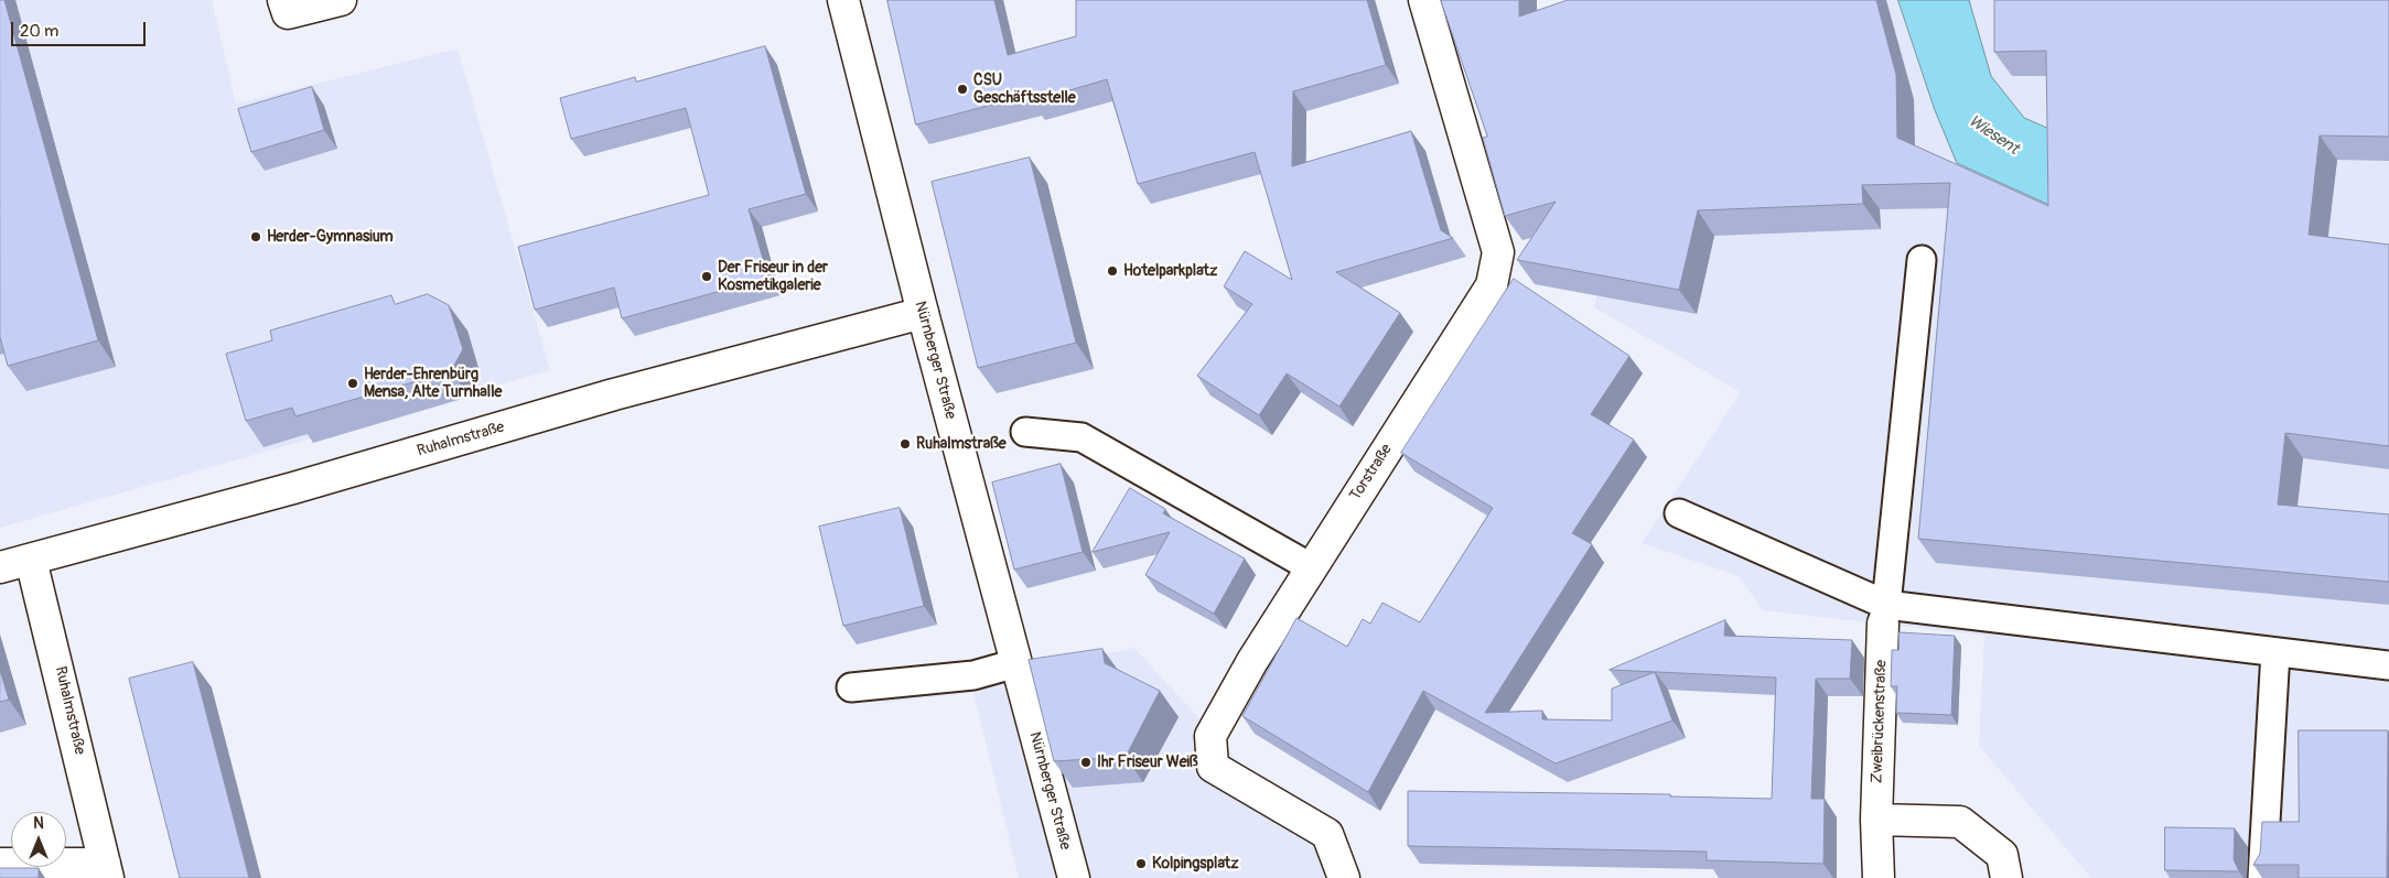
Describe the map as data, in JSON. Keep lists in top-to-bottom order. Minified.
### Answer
{"streets":{"street":["Nürnberger Straße","Ruhalmstraße","Torstraße","Zweibrückenstraße"]},"crossings":[["Nürnberger Straße","Ruhalmstraße"]],"water":["Wiesent"],"places":["CSU Geschäftsstelle","Herder-Gymnasium","Hotelparkplatz","Der Friseur in der Kosmetikgalerie","Herder-Ehrenbürg Mensa, Alte Turnhalle","Ruhalmstraße","Ihr Friseur Weiß","Kolpingsplatz"],"scale_bar":"20 m","north":"top"}
